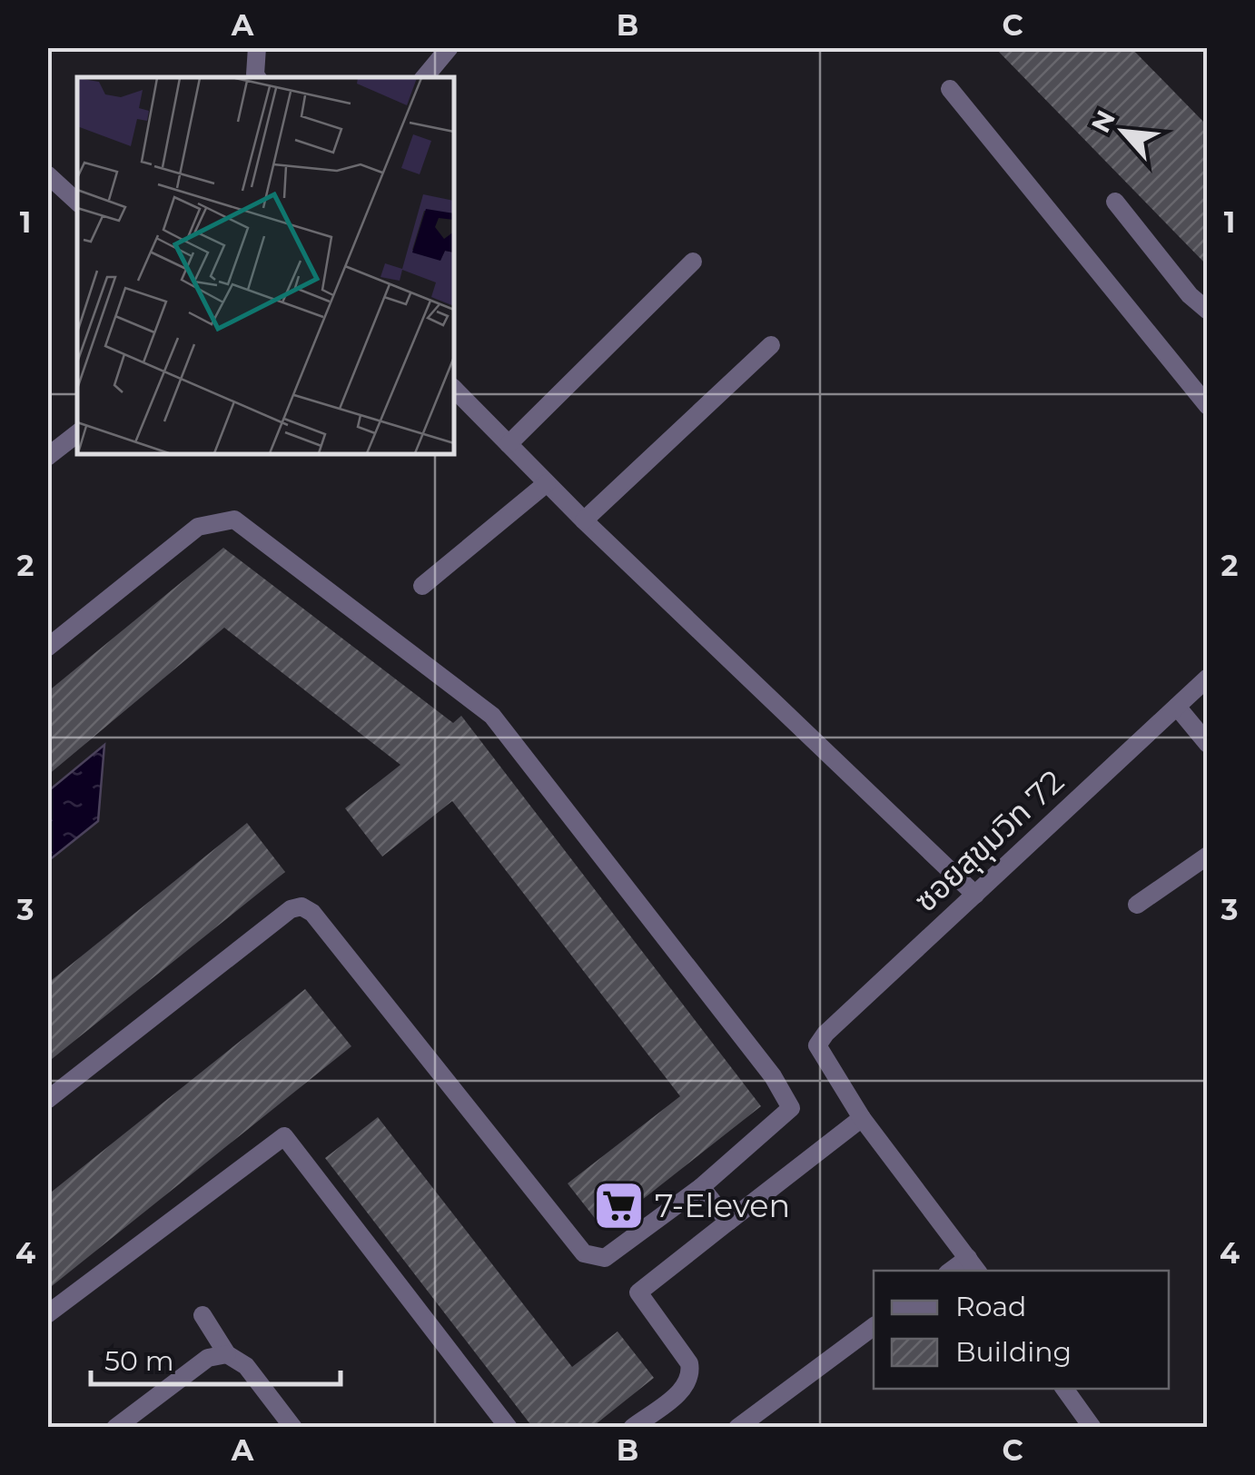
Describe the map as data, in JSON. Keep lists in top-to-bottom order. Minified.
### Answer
{"streets":{"street":["ซอยสุขุมวิท 72"]},"places":{"supermarket":["7-Eleven"]},"legend":["Road","Building"],"scale_bar":"50 m","north":"top left","grid":{"columns":["A","B","C"],"rows":["1","2","3","4"]}}
